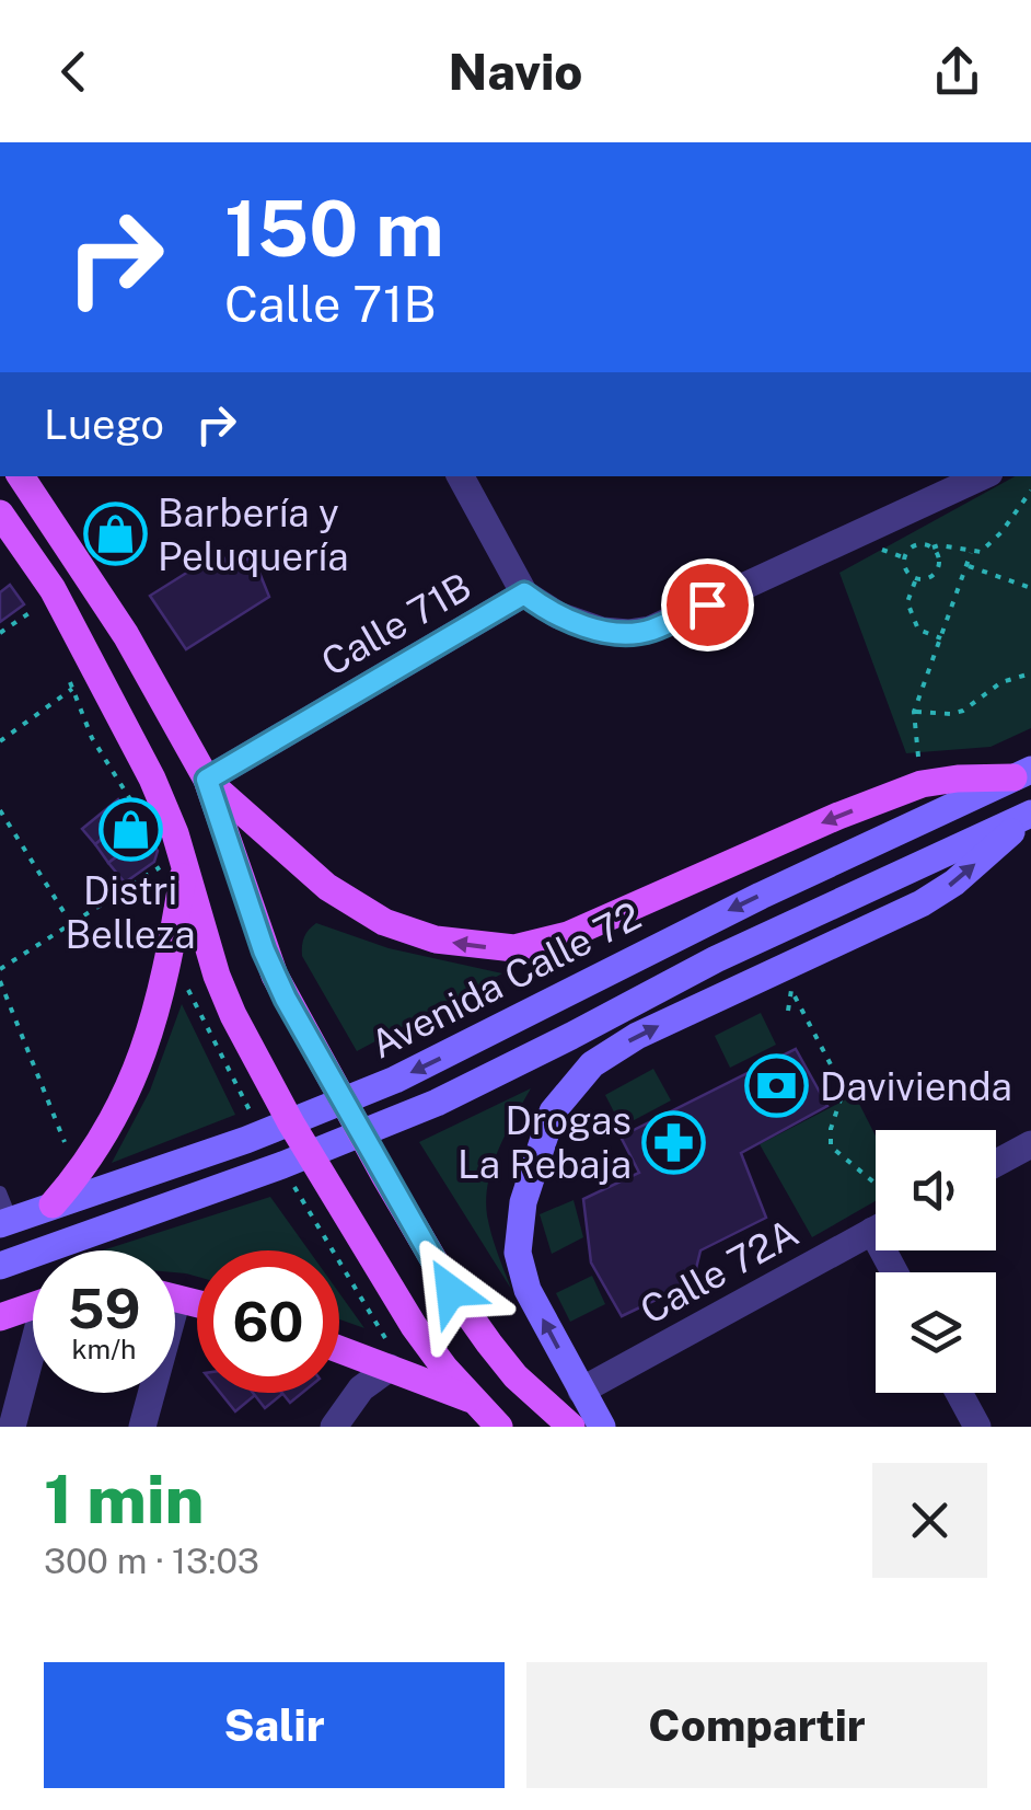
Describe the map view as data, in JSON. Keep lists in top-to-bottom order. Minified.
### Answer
{"streets":{"main road":["Avenida Calle 72"],"street":["Calle 71B","Calle 72A"]},"places":{"shop":["Barbería y Peluquería","Distri Belleza"],"bank":["Davivienda"],"pharmacy":["Drogas La Rebaja"]},"page":{"header":"Navio","turn":["150 m","Calle 71B"],"then":"Luego","speed":"59 km/h","limit":"60","heading":["1 min","300 m · 13:03"],"buttons":["Salir","Compartir"]}}
